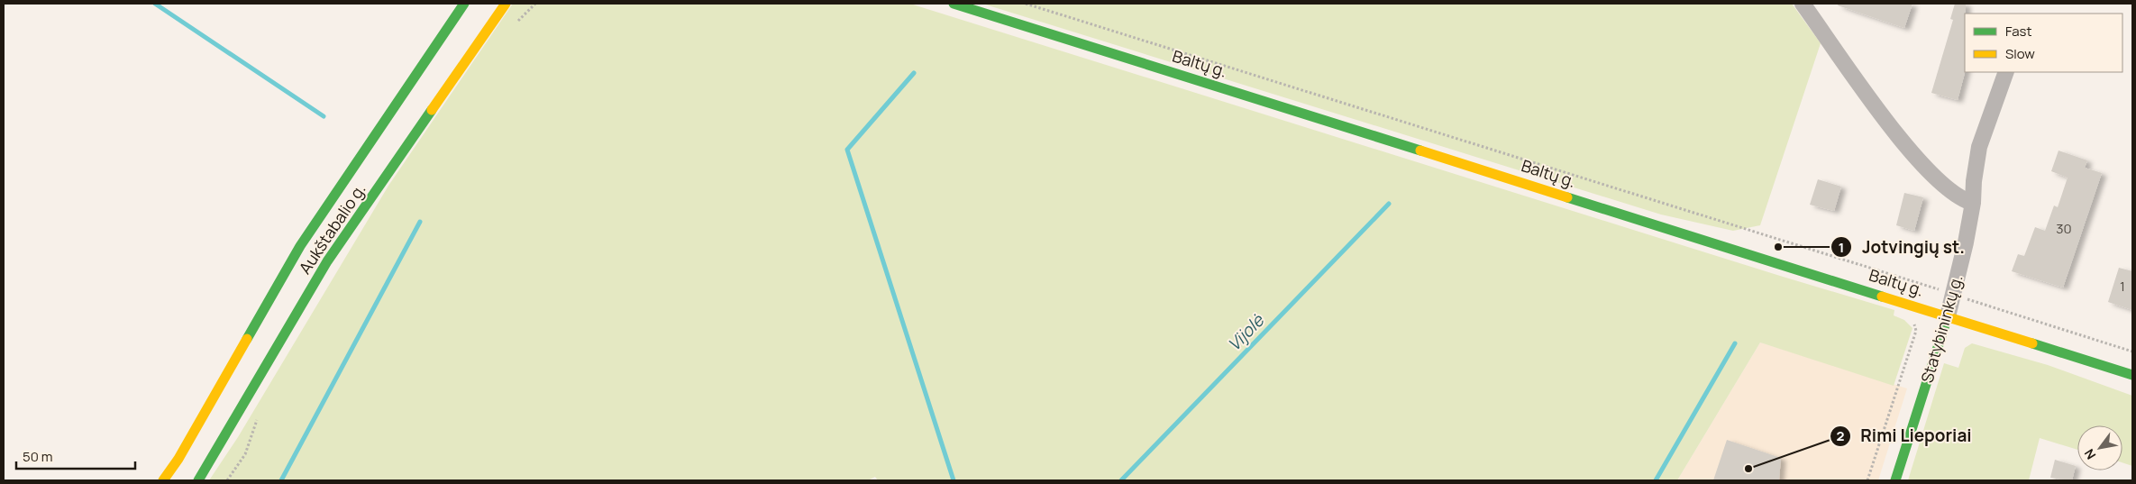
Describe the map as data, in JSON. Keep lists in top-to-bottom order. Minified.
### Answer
{"streets":{"main road":["Baltų g.","Aukštabalio g.","Statybininkų g."]},"crossings":[["Baltų g.","Statybininkų g."]],"water":["Vijolė"],"places":["Jotvingių st.","Rimi Lieporiai"],"house_numbers":["30","1"],"legend":["Fast","Slow"],"scale_bar":"50 m","north":"bottom left"}
